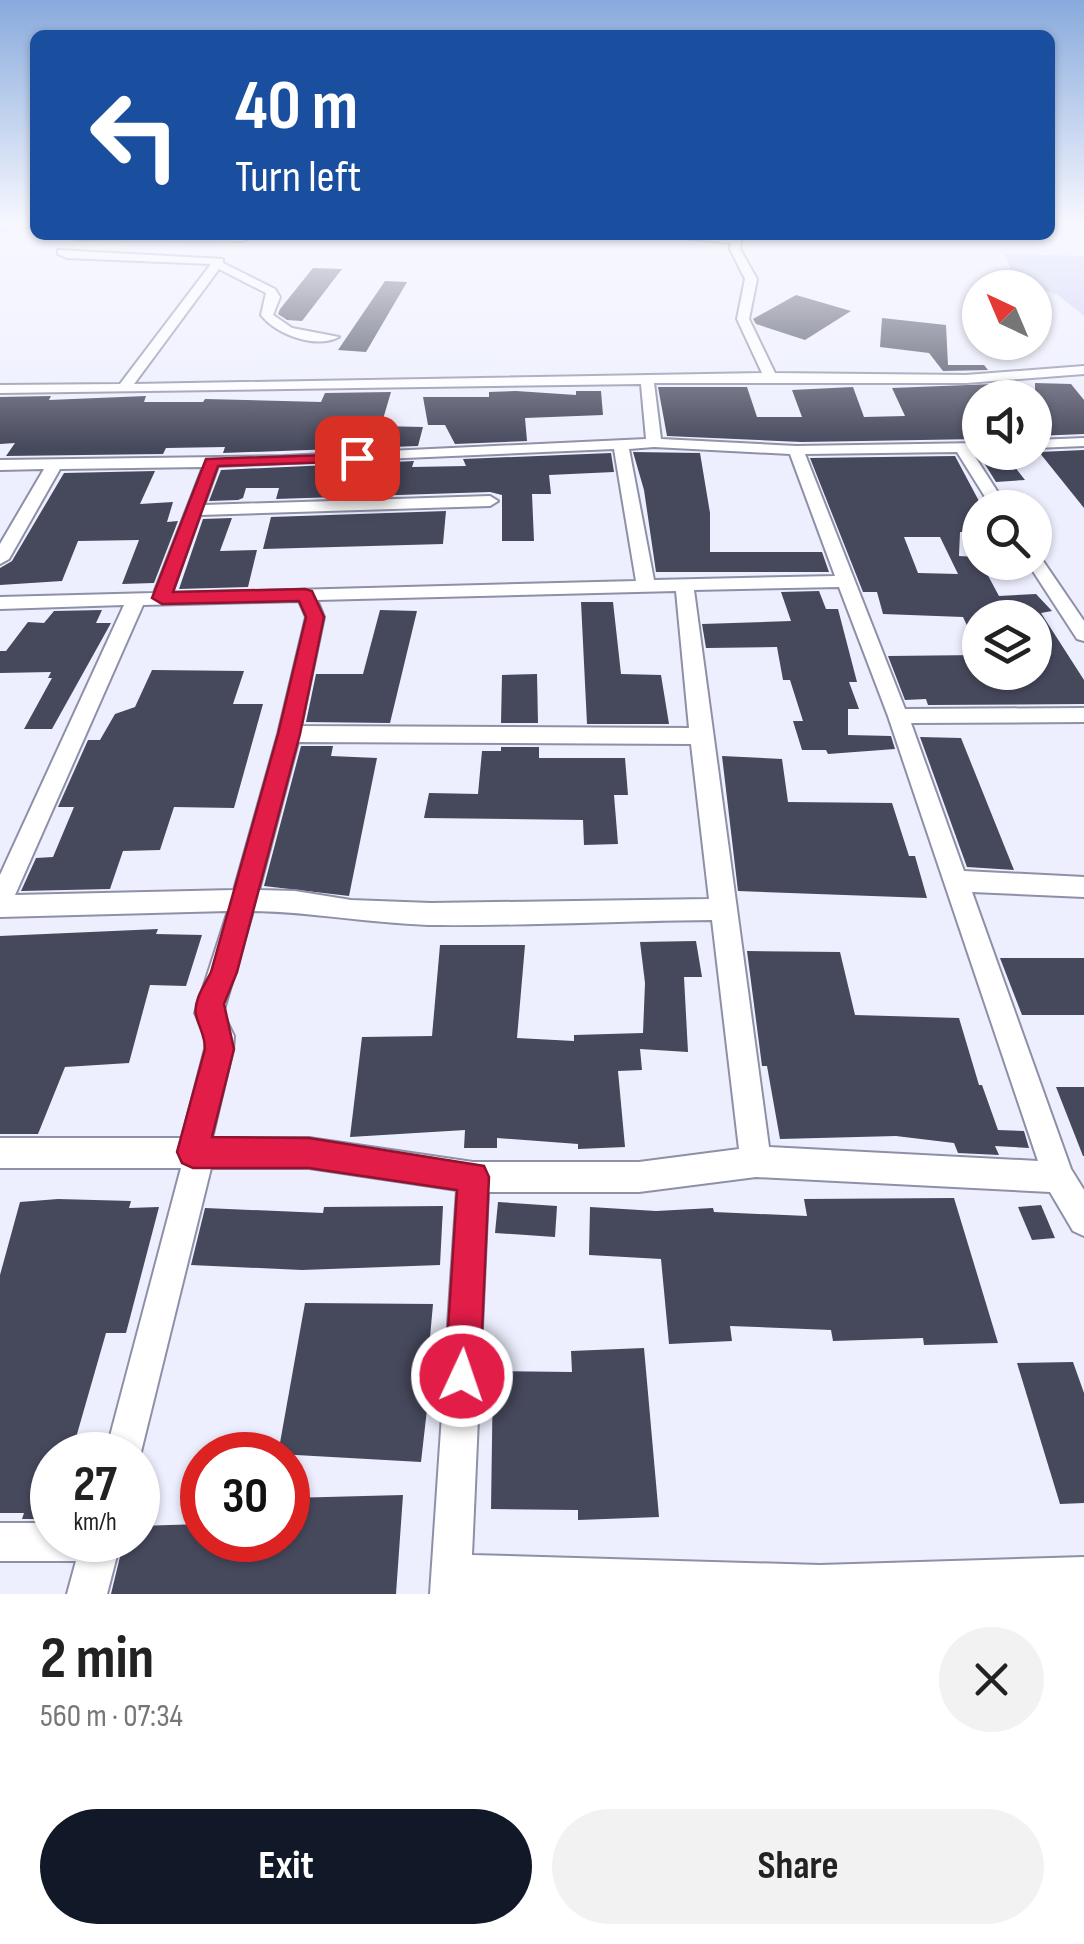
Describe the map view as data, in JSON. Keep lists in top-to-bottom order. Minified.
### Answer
{"north":"top left","page":{"turn":["40 m","Turn left"],"speed":"27 km/h","limit":"30","heading":["2 min","560 m · 07:34"],"buttons":["Exit","Share"]}}
